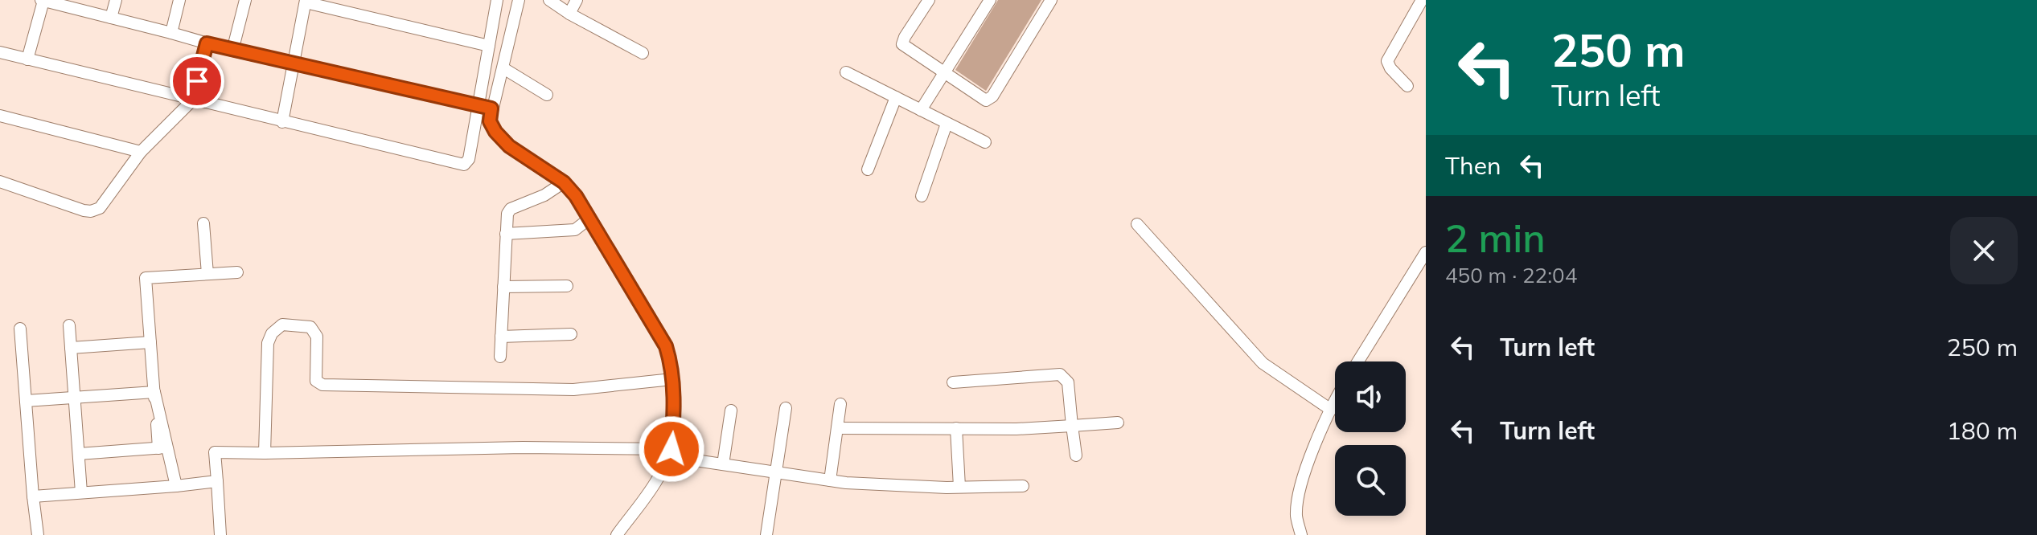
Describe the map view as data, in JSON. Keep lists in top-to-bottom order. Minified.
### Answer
{"page":{"turn":["250 m","Turn left"],"then":"Then","heading":["2 min","450 m · 22:04"],"list":[{"name":"Turn left","value":"250 m"},{"name":"Turn left","value":"180 m"}]}}
